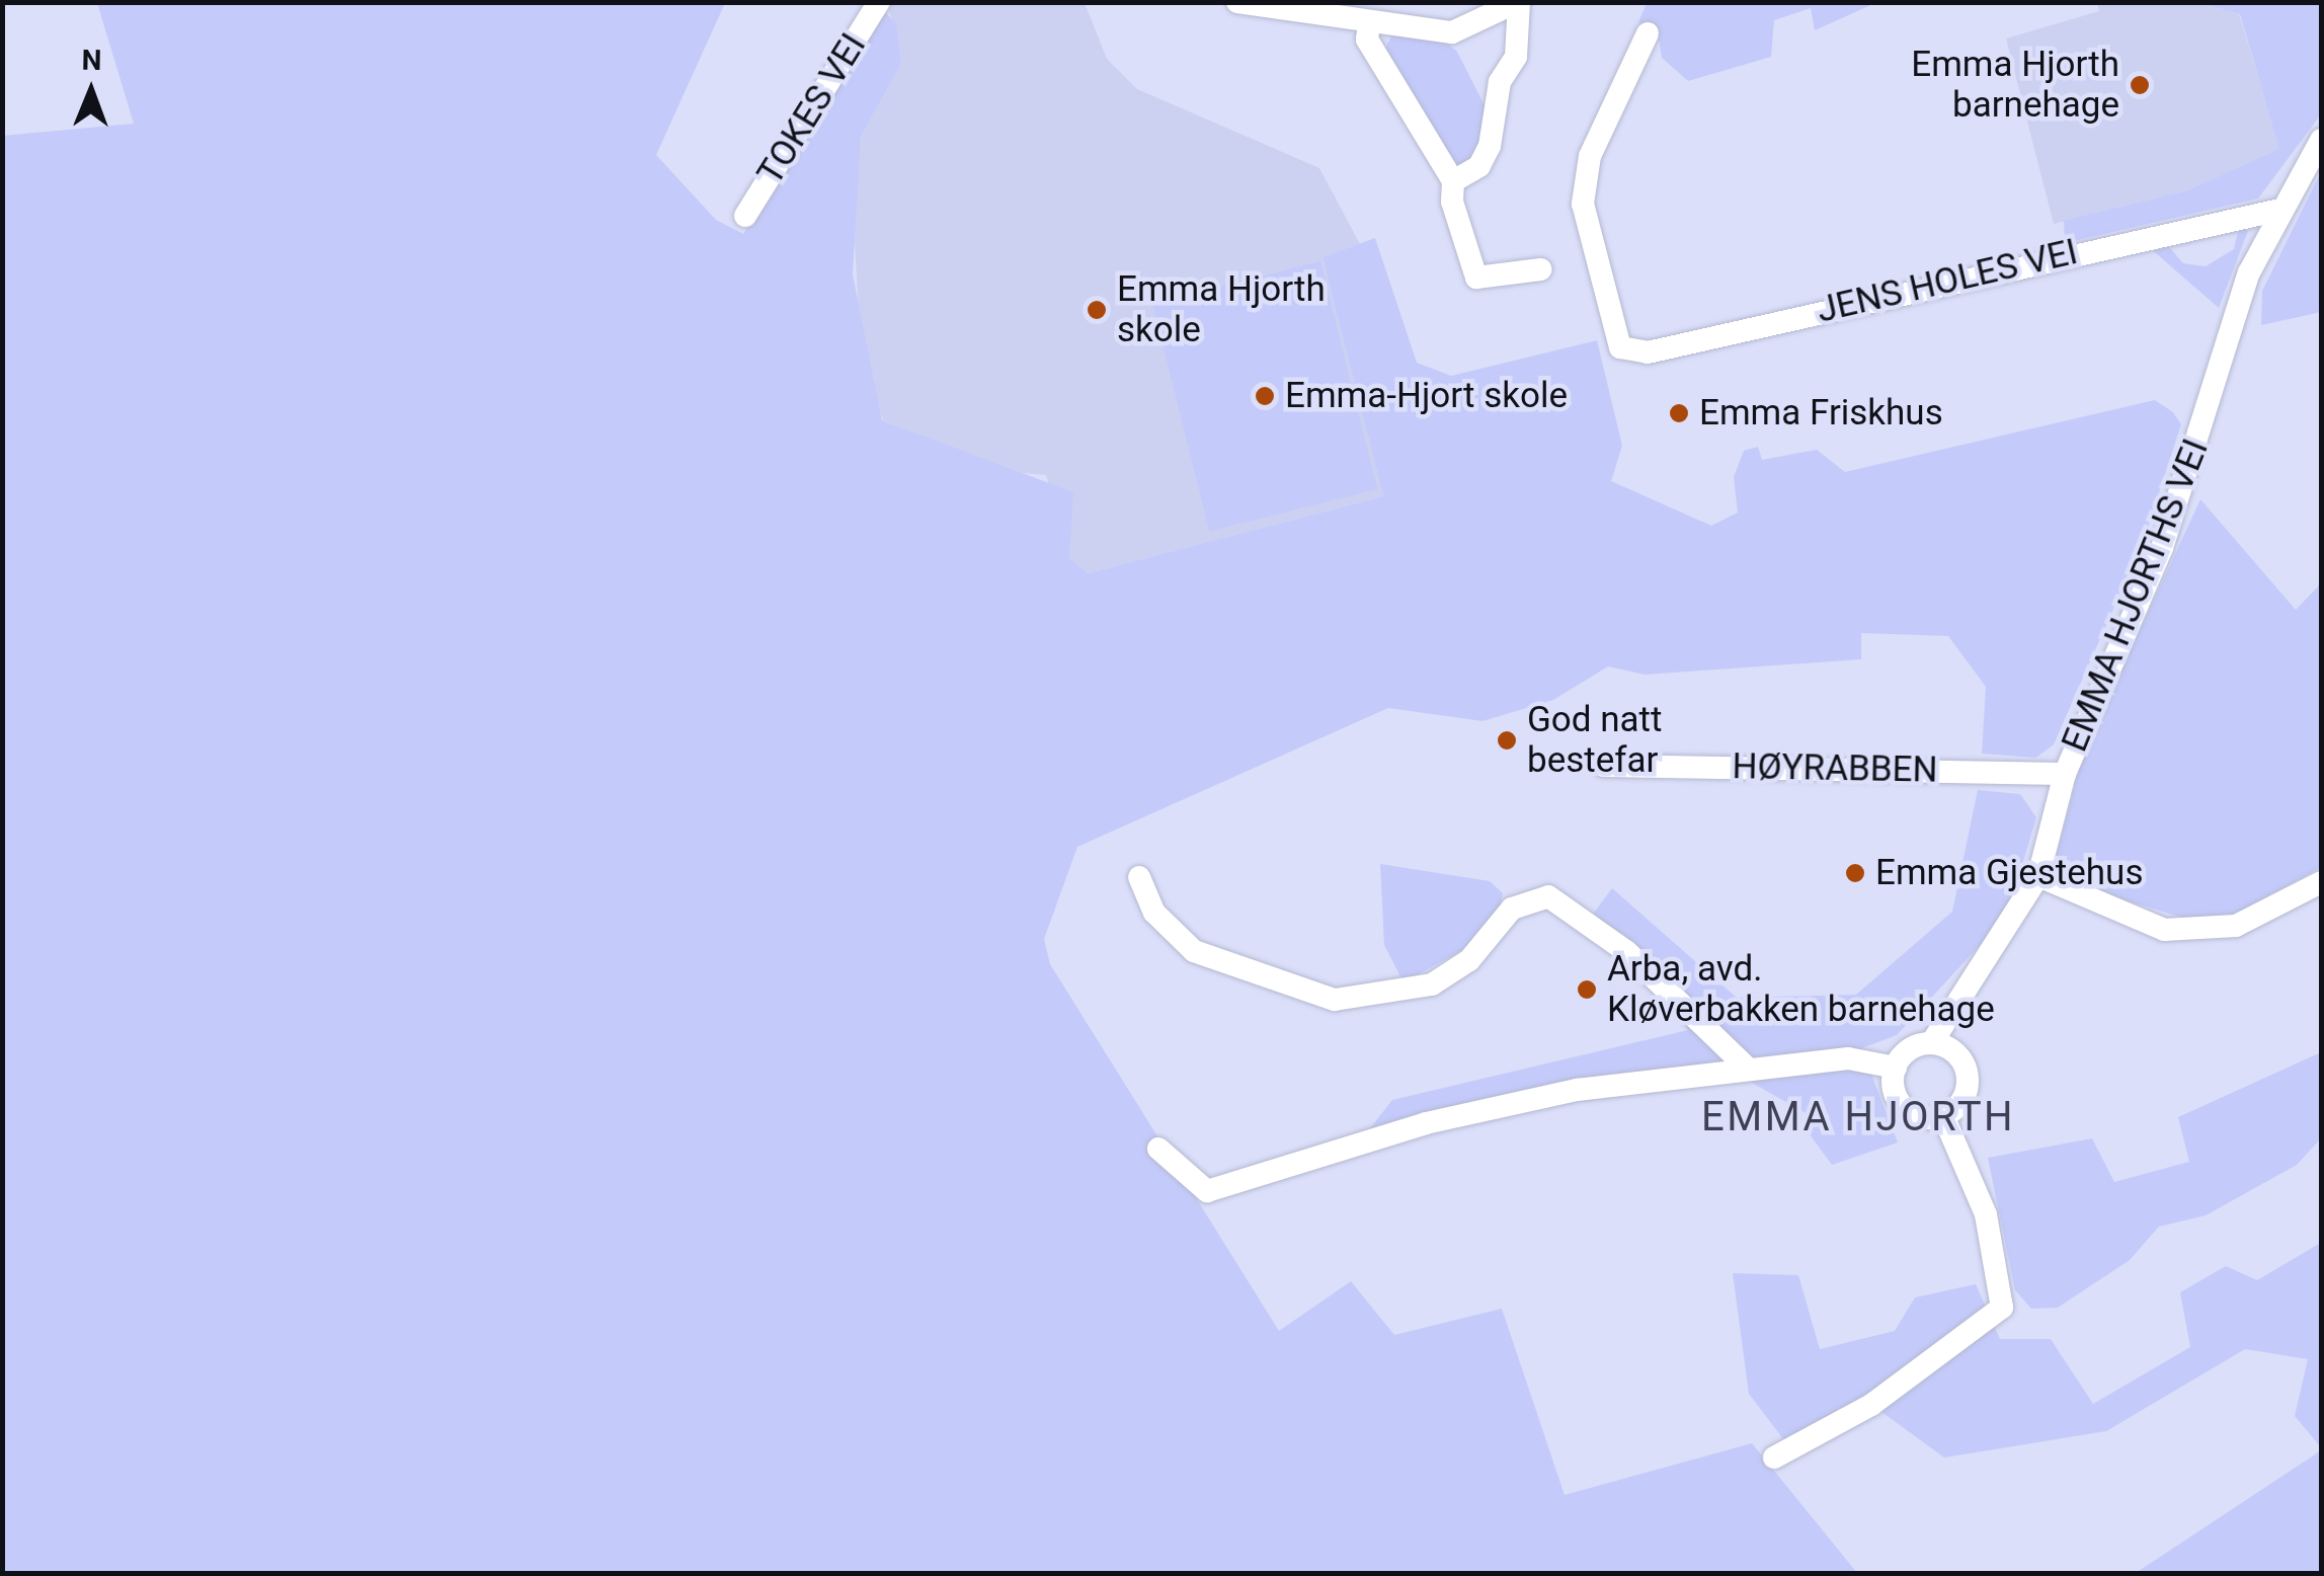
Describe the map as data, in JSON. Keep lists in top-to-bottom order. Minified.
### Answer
{"streets":{"street":["TOKES VEI","JENS HOLES VEI","EMMA HJORTHS VEI","HØYRABBEN"]},"crossings":[["JENS HOLES VEI","EMMA HJORTHS VEI"],["EMMA HJORTHS VEI","HØYRABBEN"]],"districts":["EMMA HJORTH"],"places":["Emma Hjorth barnehage","Emma Hjorth skole","Emma-Hjort skole","Emma Friskhus","God natt bestefar","Emma Gjestehus","Arba, avd. Kløverbakken barnehage"],"north":"top"}
